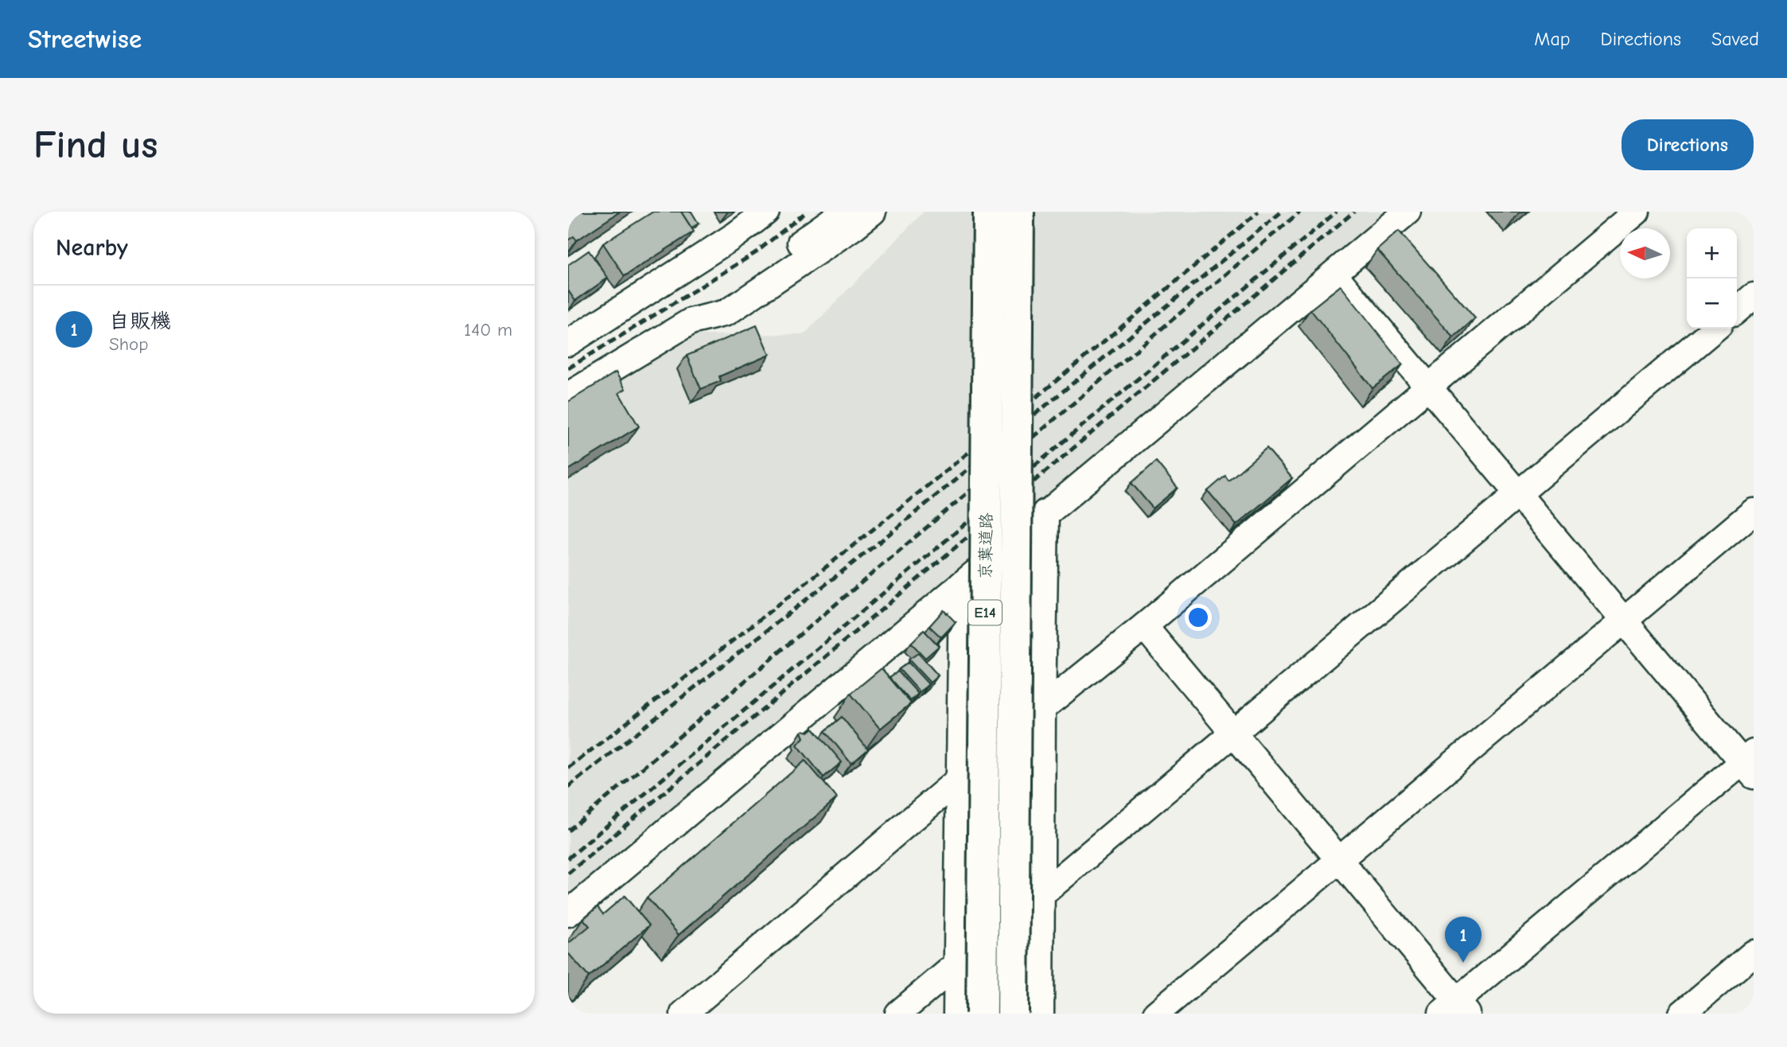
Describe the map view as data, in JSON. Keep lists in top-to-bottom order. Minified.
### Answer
{"streets":{"highway":["京葉道路","E14"]},"north":"left","page":{"header":"Streetwise","nav":["Map","Directions","Saved"],"buttons":"Directions","title":"Find us","heading":"Nearby","map_buttons":["+","−"],"list":[{"mark":"1","name":"自販機","note":"Shop","value":"140 m"}],"pins":"1"}}
